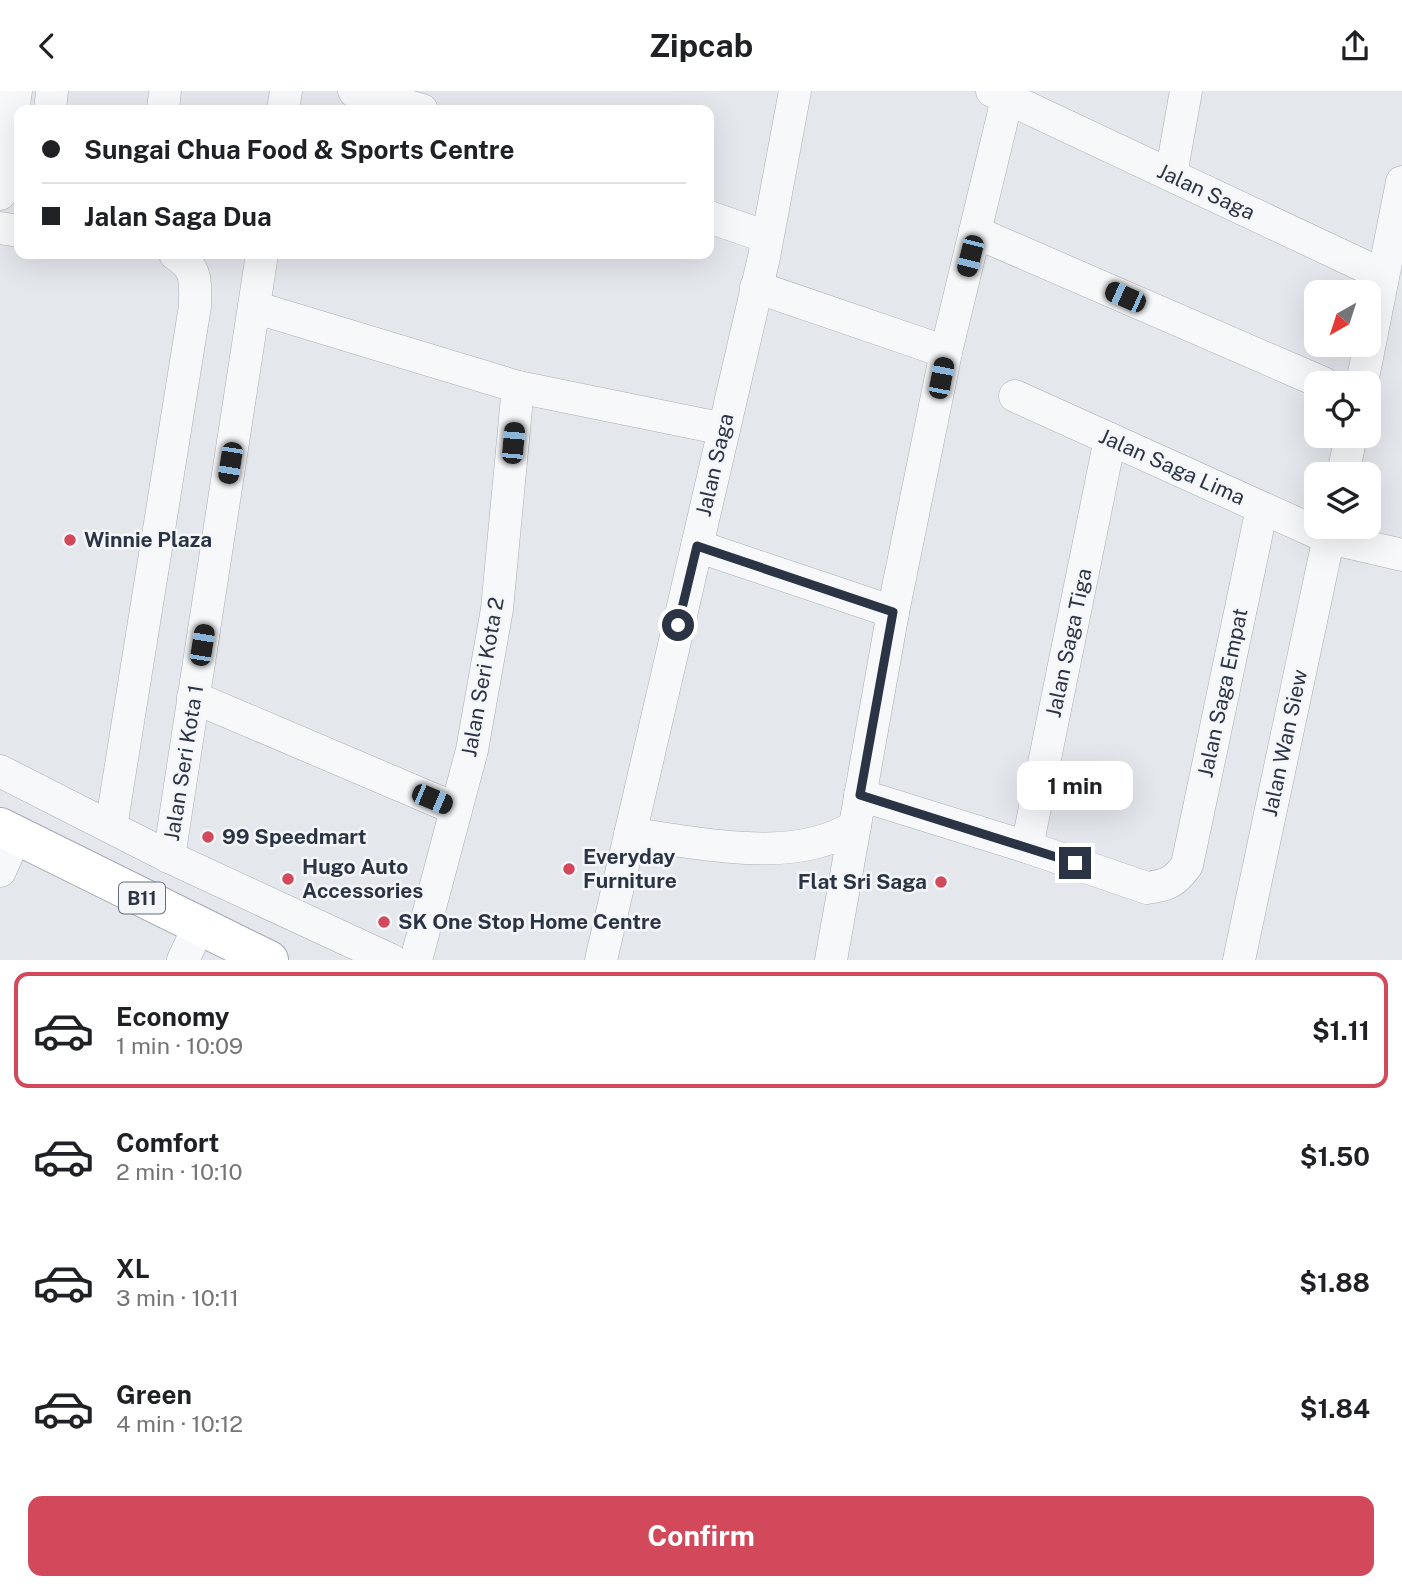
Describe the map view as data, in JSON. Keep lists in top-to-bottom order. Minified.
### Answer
{"streets":{"main road":["B11"],"street":["Jalan Saga","Jalan Saga Lima","Jalan Saga Tiga","Jalan Seri Kota 2","Jalan Saga Empat","Jalan Wan Siew","Jalan Seri Kota 1"]},"crossings":[["Jalan Saga Lima","Jalan Saga Tiga"],["Jalan Saga Lima","Jalan Saga Empat"],["Jalan Saga Tiga","Jalan Saga Empat"]],"places":["Winnie Plaza","99 Speedmart","Everyday Furniture","Hugo Auto Accessories","Flat Sri Saga","SK One Stop Home Centre"],"north":"bottom left","page":{"header":"Zipcab","banner":["Sungai Chua Food & Sports Centre","Jalan Saga Dua"],"bubble":"1 min","list":[{"name":"Economy","note":"1 min · 10:09","value":"$1.11"},{"name":"Comfort","note":"2 min · 10:10","value":"$1.50"},{"name":"XL","note":"3 min · 10:11","value":"$1.88"},{"name":"Green","note":"4 min · 10:12","value":"$1.84"}],"buttons":"Confirm"}}
